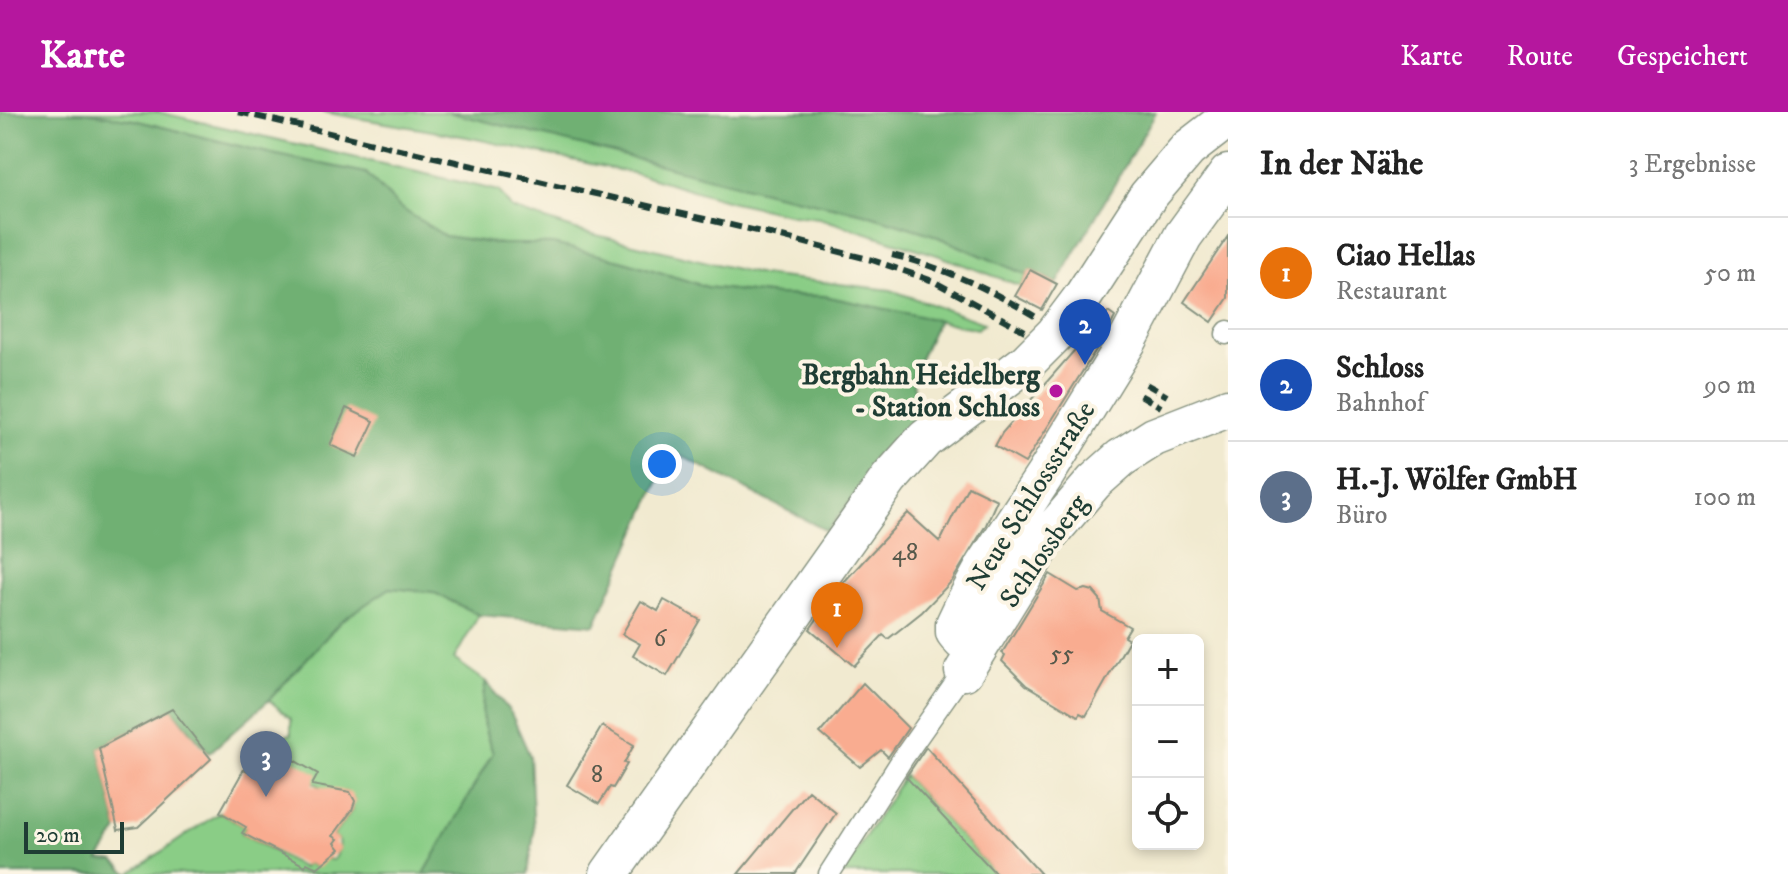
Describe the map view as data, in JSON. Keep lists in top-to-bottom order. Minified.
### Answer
{"streets":{"street":["Neue Schlossstraße","Schlossberg"]},"crossings":[["Neue Schlossstraße","Schlossberg"]],"places":["Bergbahn Heidelberg - Station Schloss"],"house_numbers":["48","6","55","8"],"scale_bar":"20 m","page":{"header":"Karte","nav":["Karte","Route","Gespeichert"],"heading":["In der Nähe","3 Ergebnisse"],"list":[{"mark":"1","name":"Ciao Hellas","note":"Restaurant","value":"50 m"},{"mark":"2","name":"Schloss","note":"Bahnhof","value":"90 m"},{"mark":"3","name":"H.-J. Wölfer GmbH","note":"Büro","value":"100 m"}],"pins":["2","1","3"],"map_buttons":["+","−"],"scale":"20 m"}}
